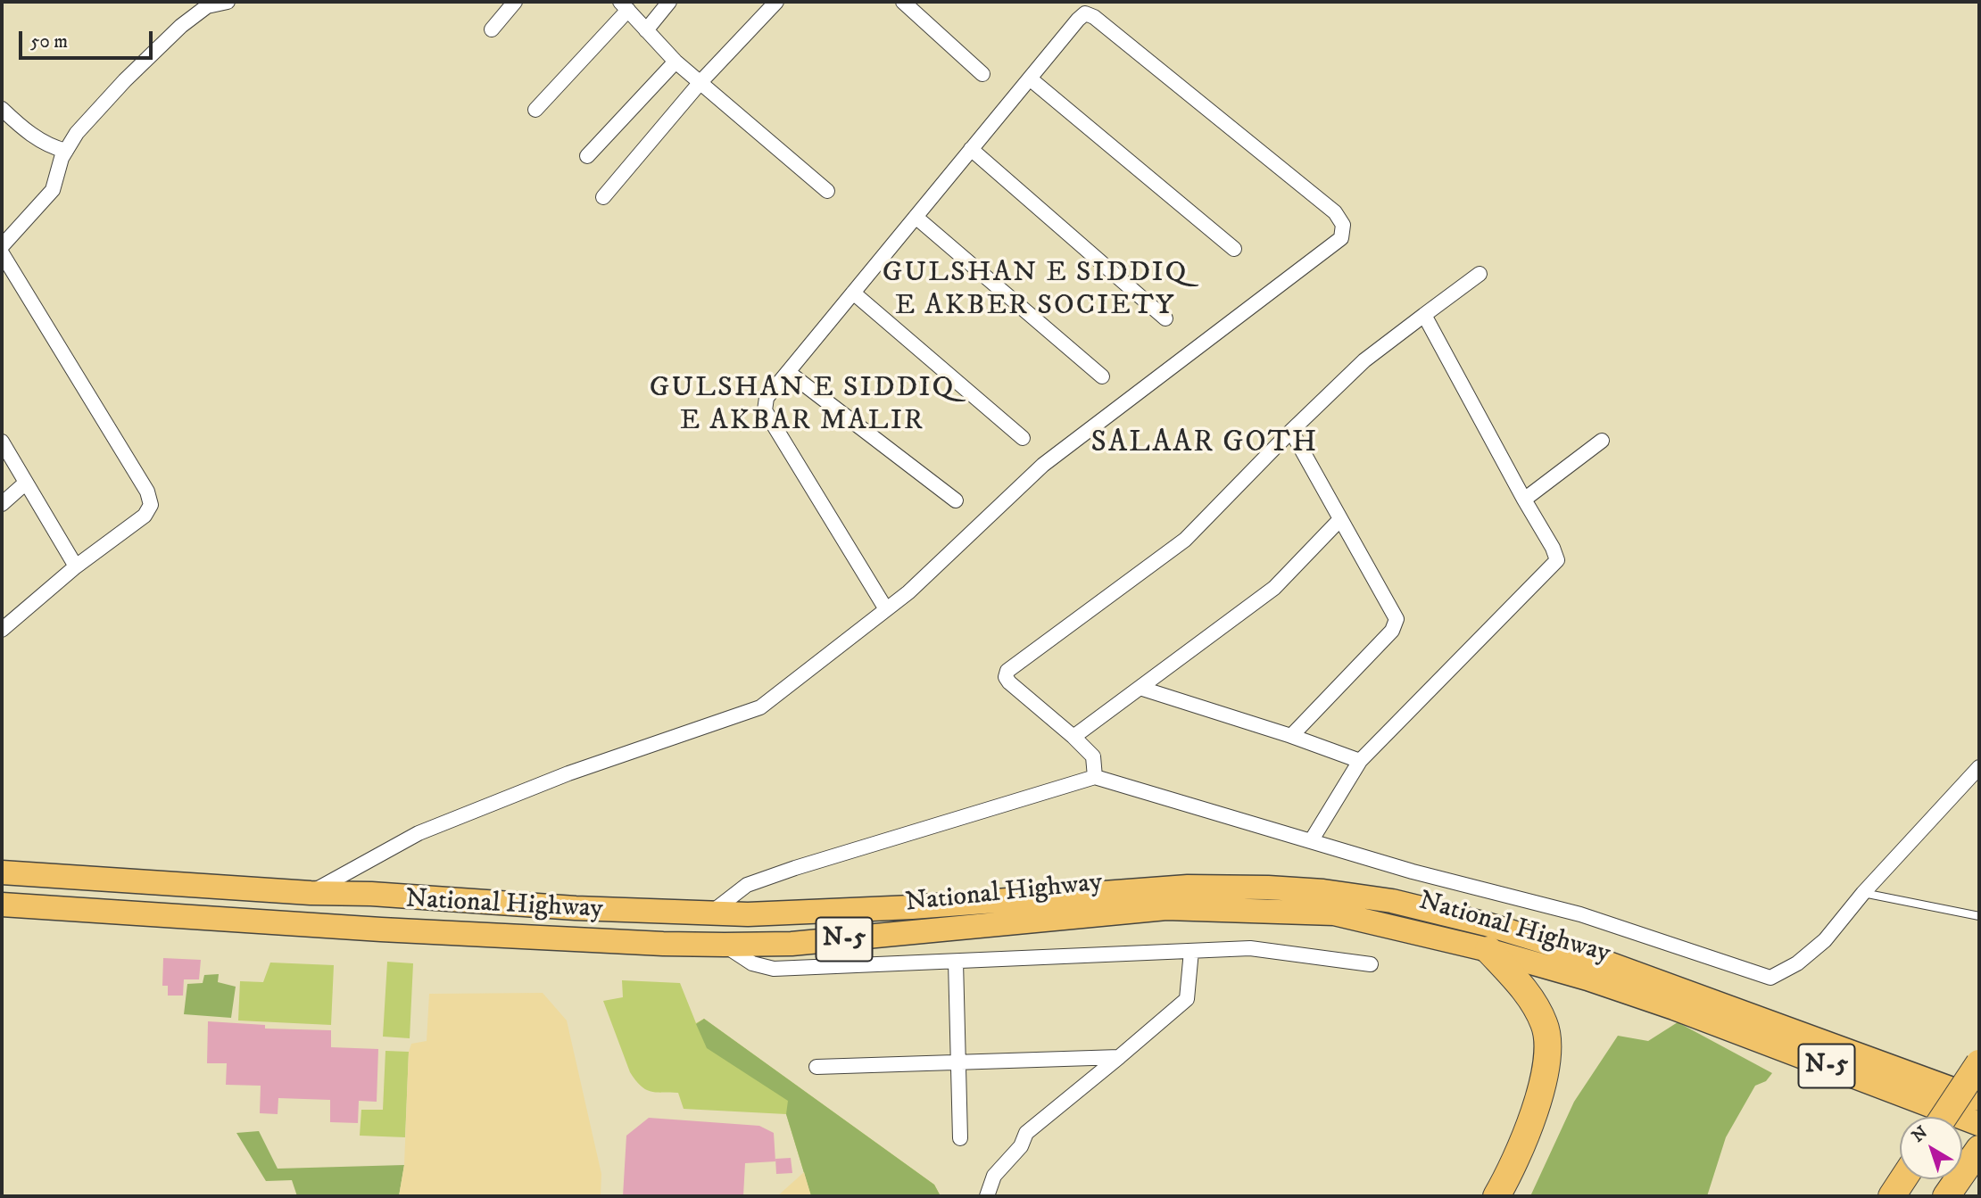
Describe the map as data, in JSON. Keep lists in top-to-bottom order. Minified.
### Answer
{"streets":{"highway":["National Highway","N-5"]},"districts":["GULSHAN E SIDDIQ E AKBER SOCIETY","GULSHAN E SIDDIQ E AKBAR MALIR","SALAAR GOTH"],"scale_bar":"50 m","north":"top left"}
